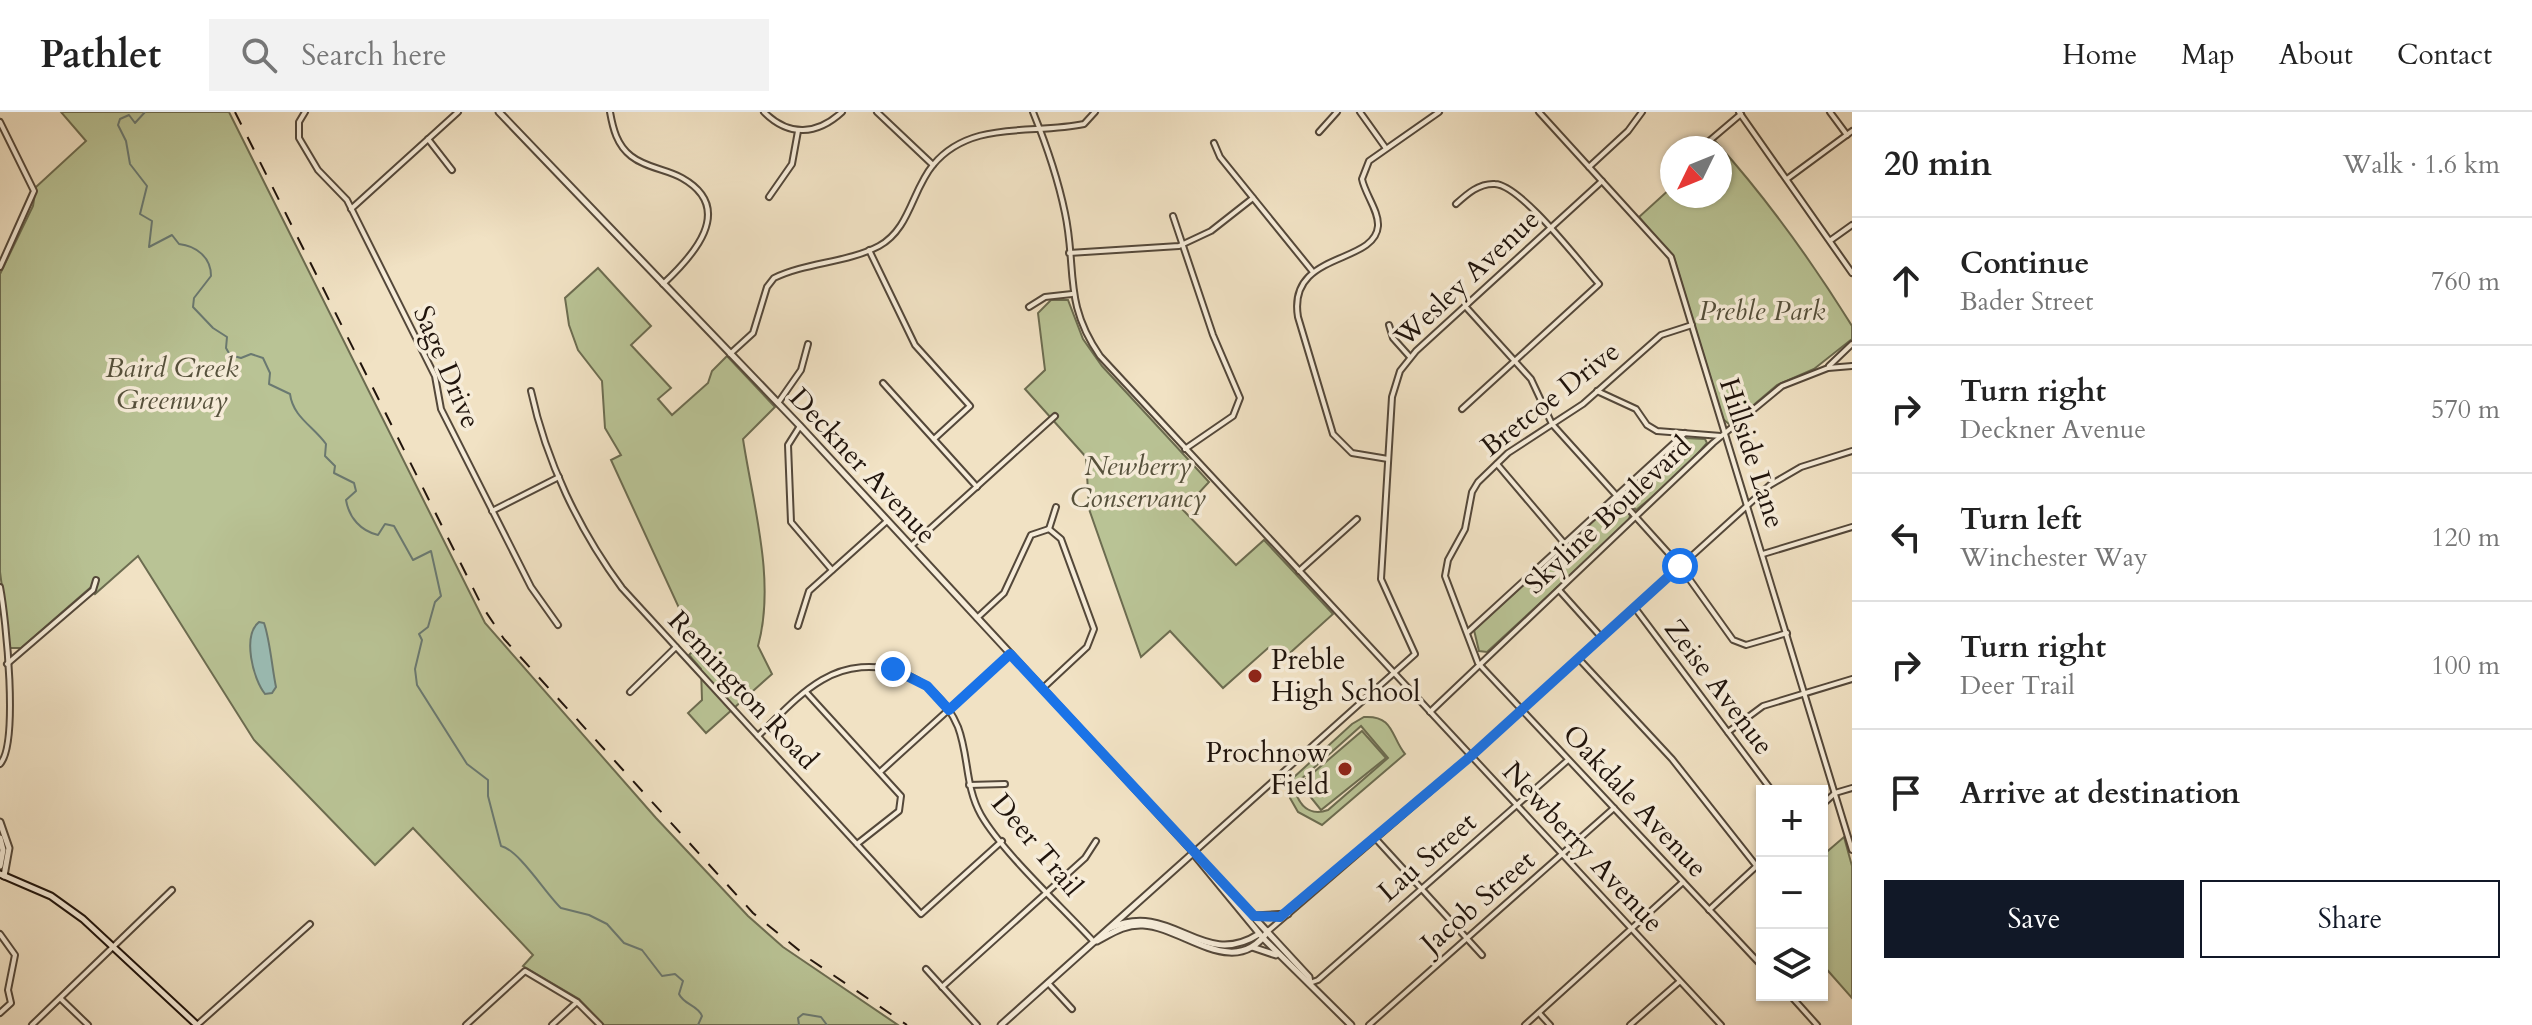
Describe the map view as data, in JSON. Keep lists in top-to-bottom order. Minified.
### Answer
{"streets":{"street":["Wesley Avenue","Sage Drive","Bretcoe Drive","Hillside Lane","Deckner Avenue","Skyline Boulevard","Zeise Avenue","Remington Road","Oakdale Avenue","Deer Trail","Newberry Avenue","Lau Street","Jacob Street"]},"crossings":[["Wesley Avenue","Hillside Lane"],["Wesley Avenue","Newberry Avenue"],["Bretcoe Drive","Hillside Lane"],["Bretcoe Drive","Skyline Boulevard"],["Bretcoe Drive","Oakdale Avenue"],["Hillside Lane","Skyline Boulevard"],["Deckner Avenue","Lau Street"],["Skyline Boulevard","Oakdale Avenue"],["Skyline Boulevard","Newberry Avenue"],["Remington Road","Deer Trail"],["Oakdale Avenue","Lau Street"],["Oakdale Avenue","Jacob Street"],["Newberry Avenue","Lau Street"],["Newberry Avenue","Jacob Street"]],"parks":["Preble Park","Baird Creek Greenway","Newberry Conservancy"],"places":["Preble High School","Prochnow Field"],"north":"bottom left","page":{"header":"Pathlet","search":"Search here","nav":["Home","Map","About","Contact"],"heading":["20 min","Walk · 1.6 km"],"list":[["Continue","Bader Street","760 m"],["Turn right","Deckner Avenue","570 m"],["Turn left","Winchester Way","120 m"],["Turn right","Deer Trail","100 m"],"Arrive at destination"],"map_buttons":["+","−"],"buttons":["Save","Share"]}}
